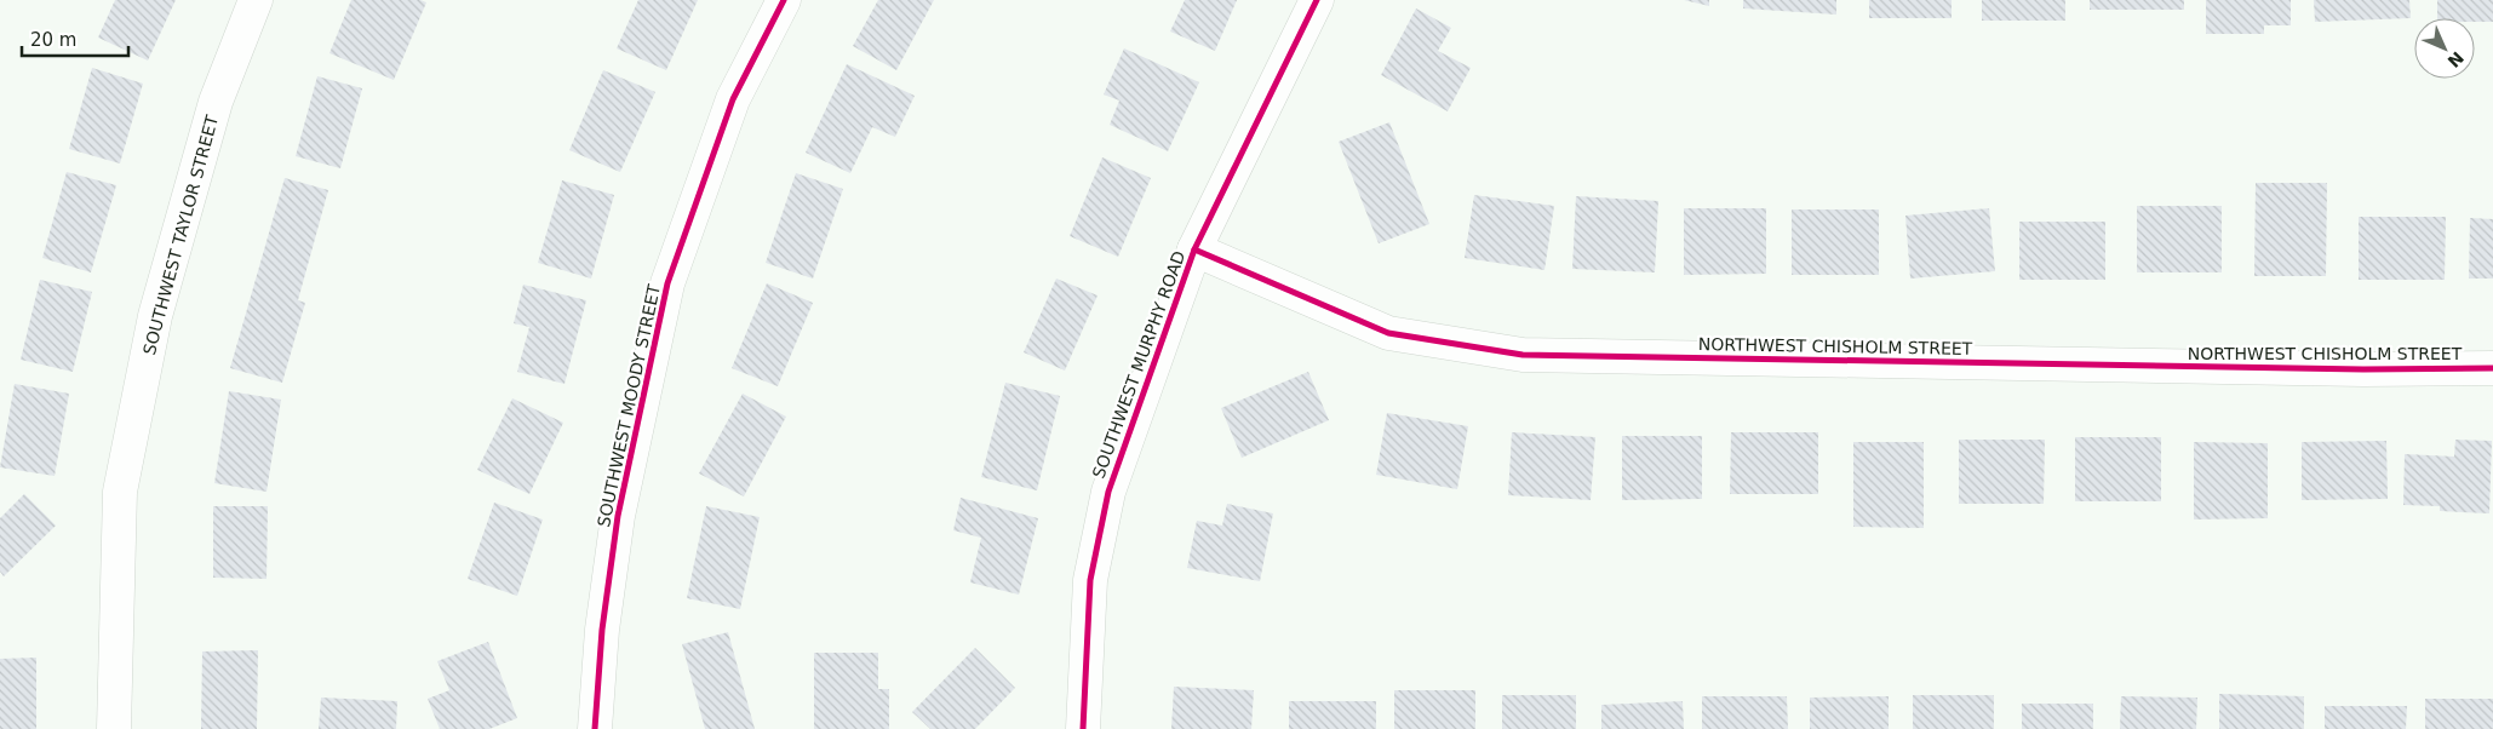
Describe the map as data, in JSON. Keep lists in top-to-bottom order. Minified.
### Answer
{"streets":{"street":["SOUTHWEST TAYLOR STREET","NORTHWEST CHISHOLM STREET","SOUTHWEST MURPHY ROAD","SOUTHWEST MOODY STREET"]},"crossings":[["NORTHWEST CHISHOLM STREET","SOUTHWEST MURPHY ROAD"]],"scale_bar":"20 m","north":"bottom right"}
